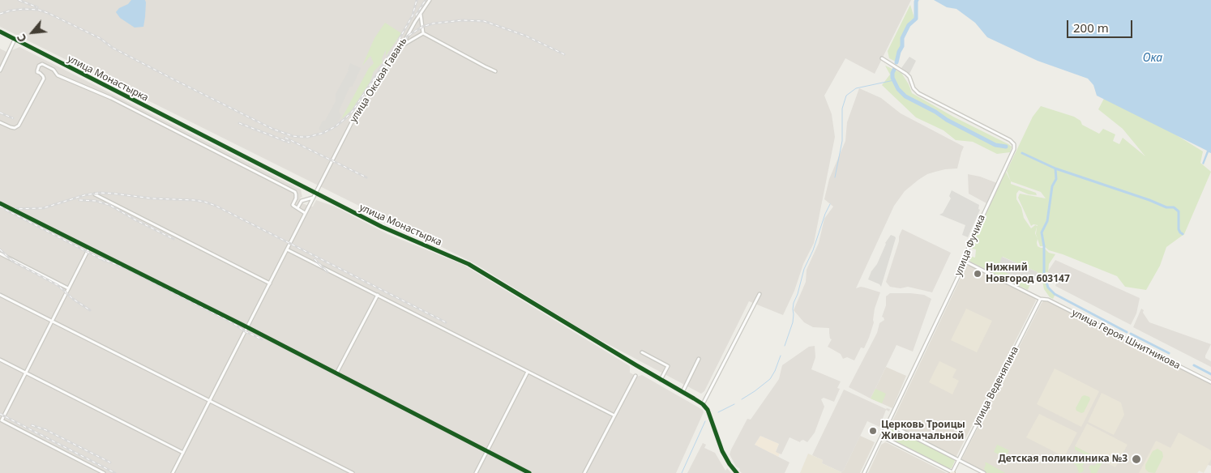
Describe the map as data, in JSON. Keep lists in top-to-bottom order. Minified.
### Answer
{"streets":{"street":["улица Монастырка","улица Окская Гавань","улица Фучика","улица Героя Шнитникова","улица Веденяпина"]},"crossings":[["улица Монастырка","улица Окская Гавань"],["улица Фучика","улица Героя Шнитникова"],["улица Героя Шнитникова","улица Веденяпина"]],"water":["Ока"],"places":["Нижний Новгород 603147","Церковь Троицы Живоначальной","Детская поликлиника №3"],"scale_bar":"200 m","north":"bottom left"}
